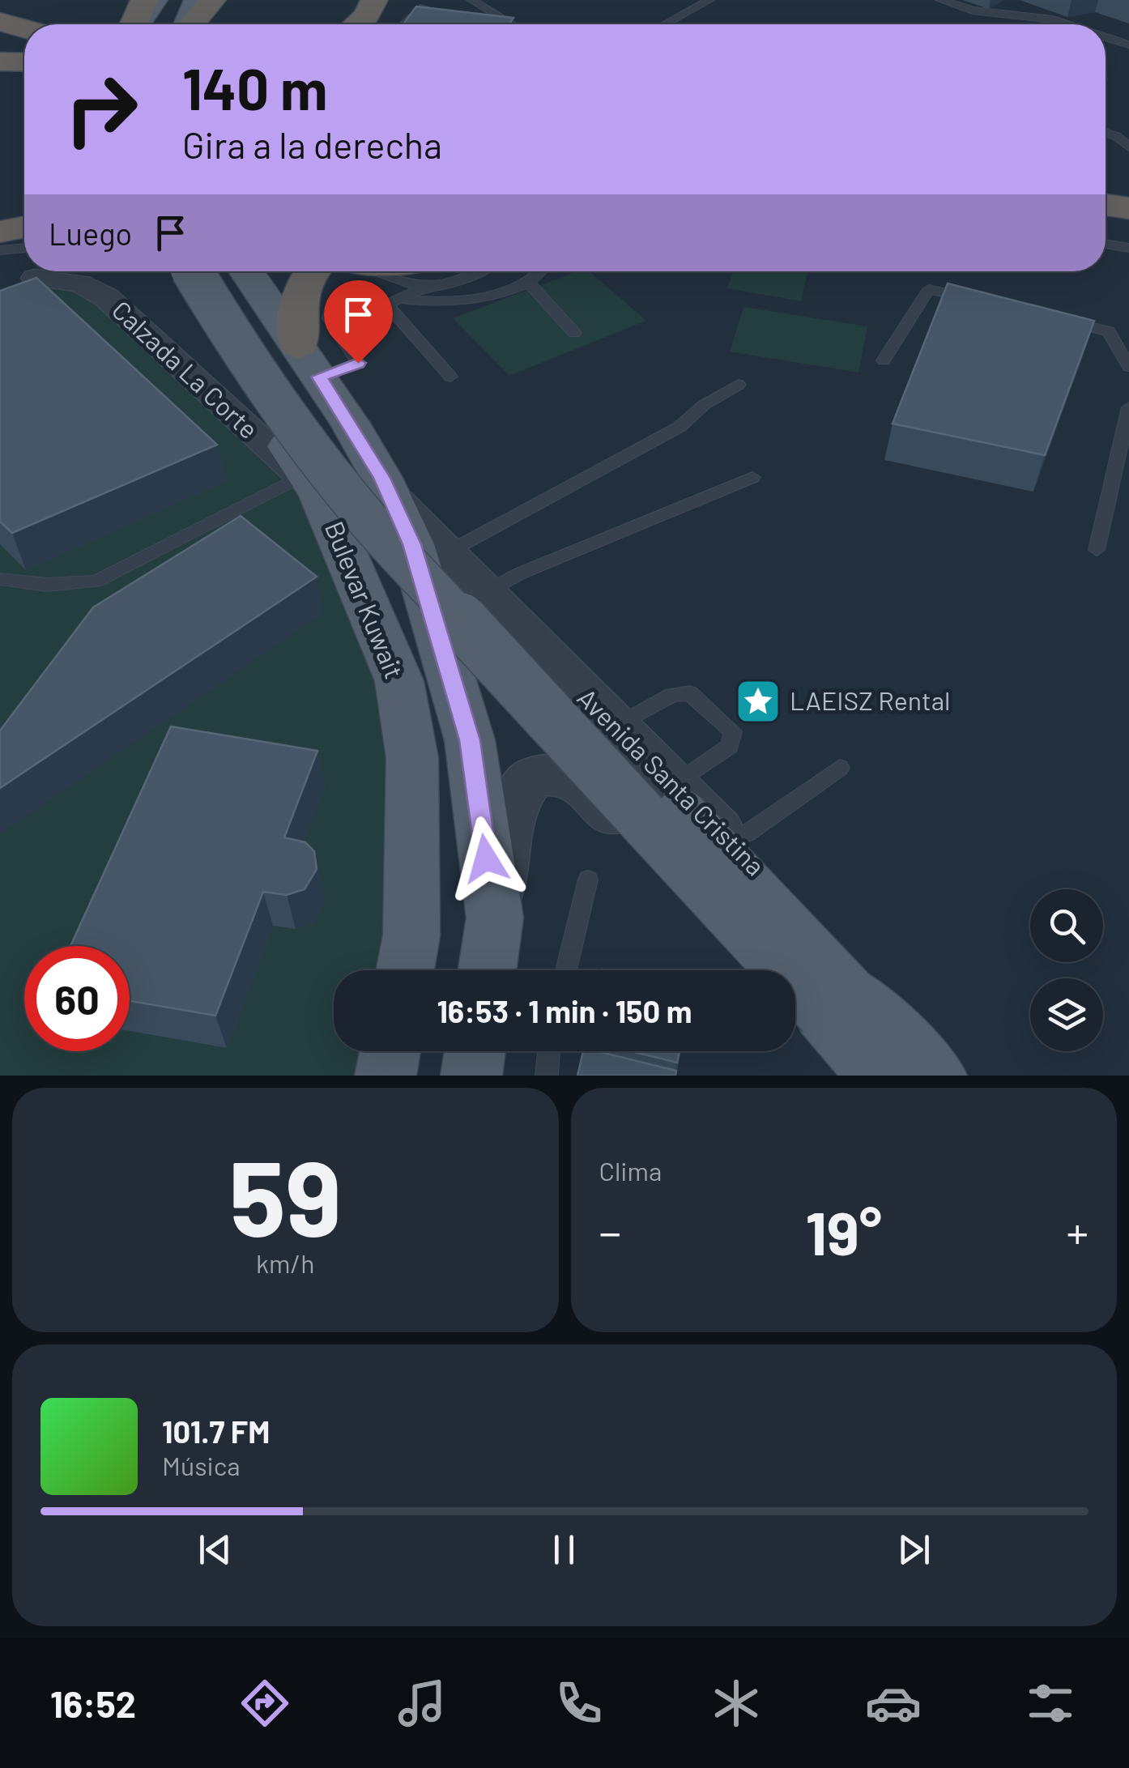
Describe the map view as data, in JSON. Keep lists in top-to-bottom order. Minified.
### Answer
{"streets":{"main road":["Bulevar Kuwait"],"street":["Calzada La Corte","Avenida Santa Cristina"]},"crossings":[["Calzada La Corte","Bulevar Kuwait"]],"places":{"place":["LAEISZ Rental"]},"page":{"turn":["140 m","Gira a la derecha"],"then":"Luego","limit":"60","trip":"16:53 · 1 min · 150 m","tile":[["59","km/h"],"Clima"],"heat":["−","19°","+"],"song":["101.7 FM","Música"],"tabs":"16:52"}}
